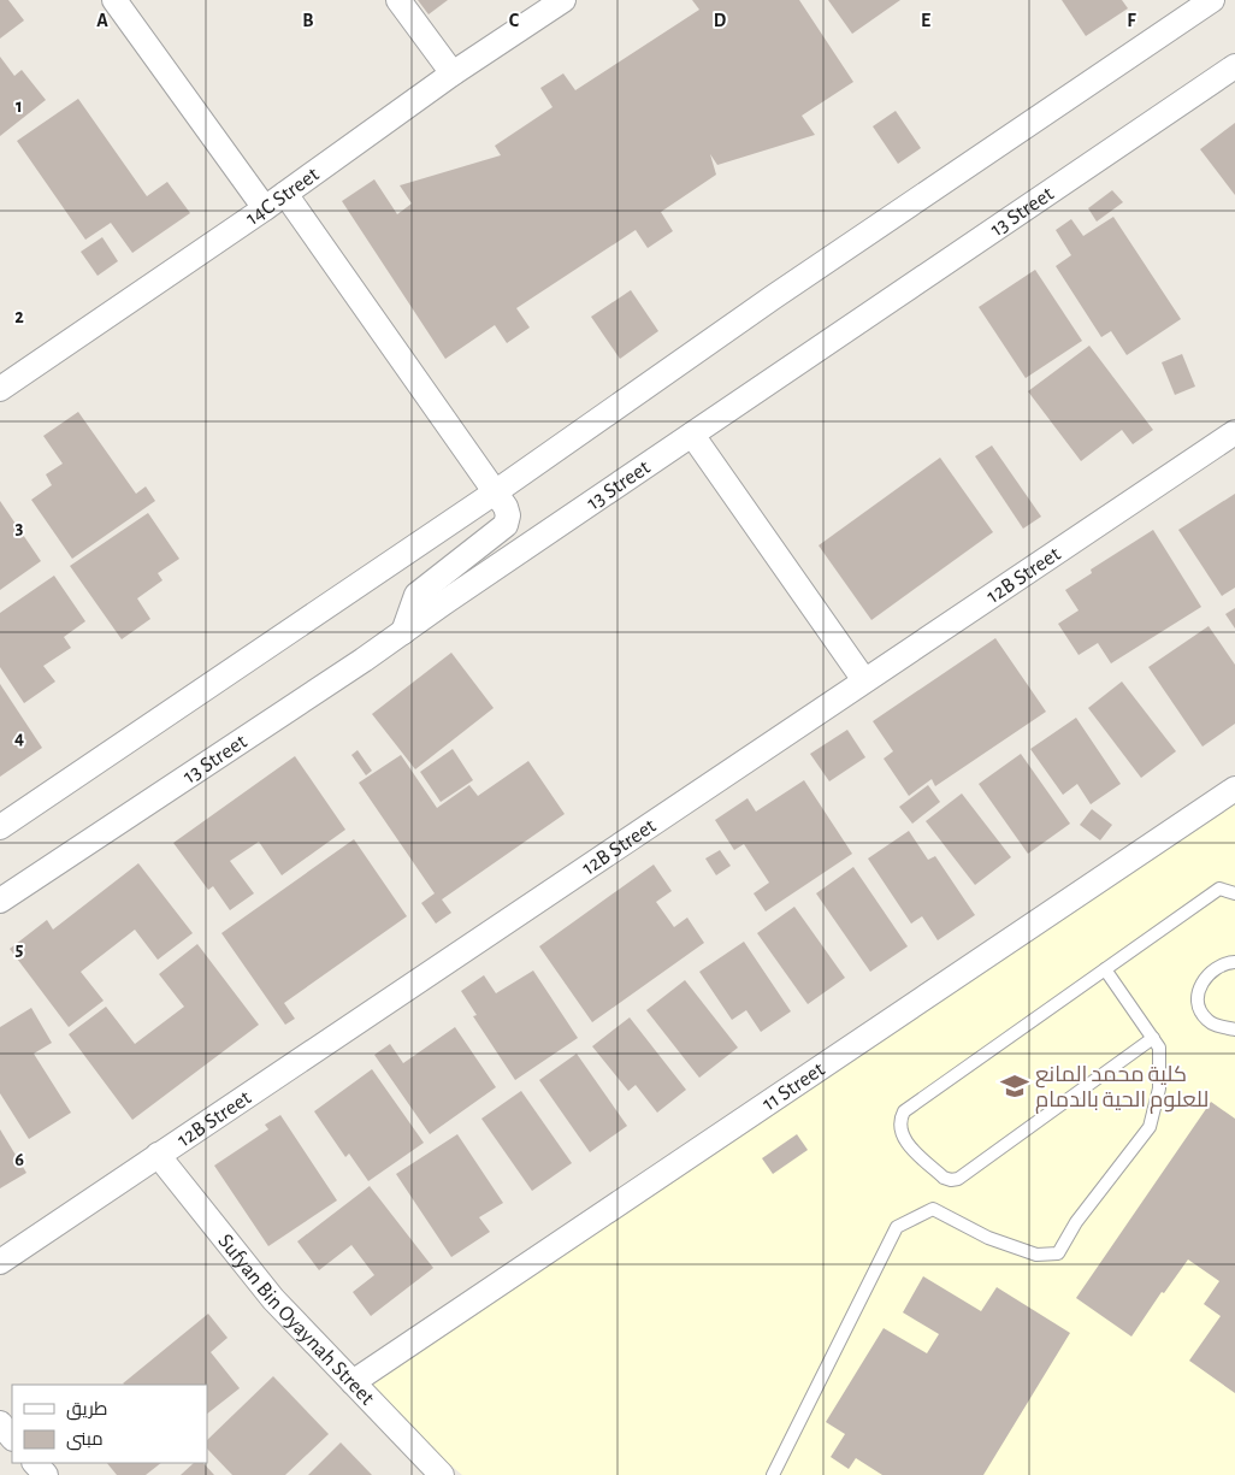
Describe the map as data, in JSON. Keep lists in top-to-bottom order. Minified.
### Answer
{"streets":{"street":["14C Street","13 Street","12B Street","11 Street","Sufyan Bin Oyaynah Street"]},"crossings":[["12B Street","Sufyan Bin Oyaynah Street"],["11 Street","Sufyan Bin Oyaynah Street"]],"places":{"school or university":["كلية محمد المانع للعلوم الحية بالدمام"]},"legend":["طريق","مبنى"],"grid":{"columns":["A","B","C","D","E","F"],"rows":["1","2","3","4","5","6"]}}
